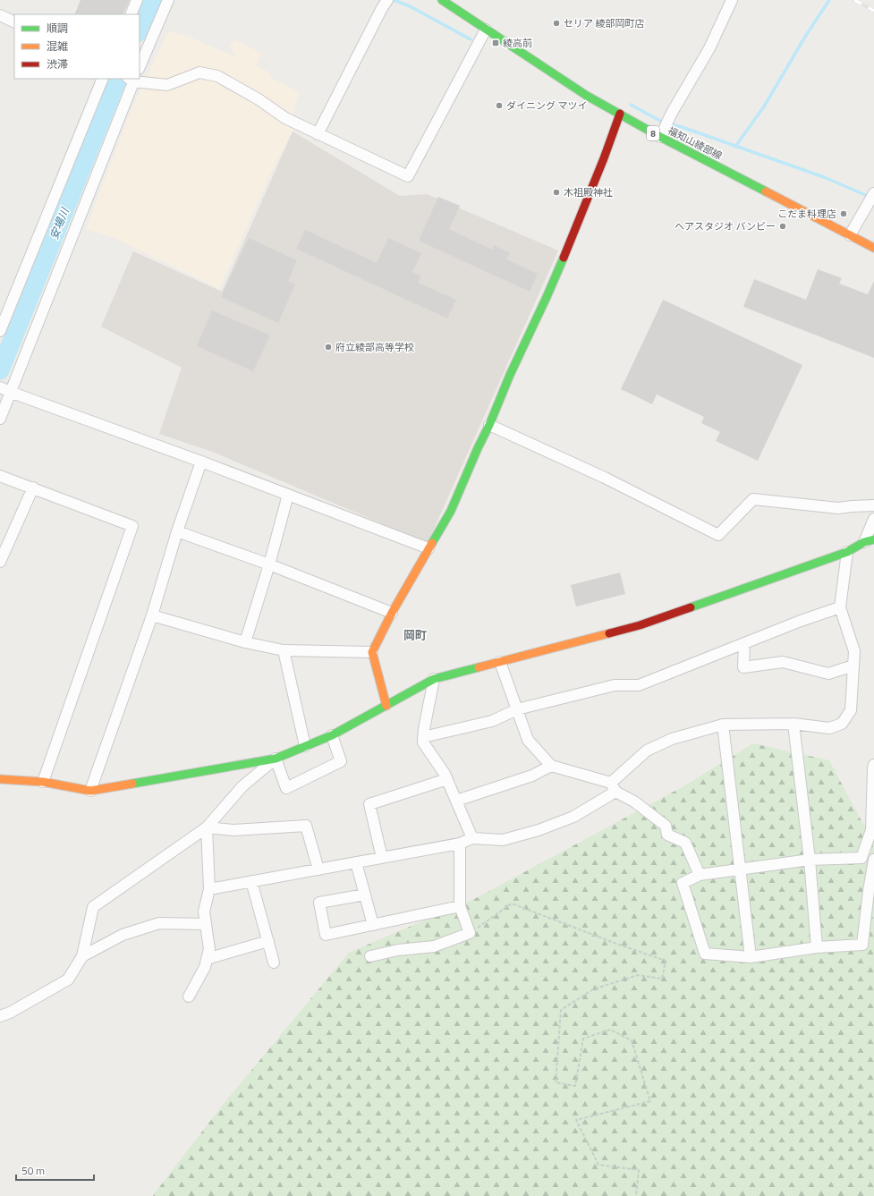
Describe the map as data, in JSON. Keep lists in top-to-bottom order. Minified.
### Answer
{"streets":{"street":["8","福知山綾部線"]},"districts":["岡町"],"water":["安場川"],"places":{"other":["セリア 綾部岡町店","ダイニング マツイ","木祖殿神社","こだま料理店","ヘアスタジオ バンビー","府立綾部高等学校"],"transit":["綾高前"]},"legend":["順調","混雑","渋滞"],"scale_bar":"50 m"}
